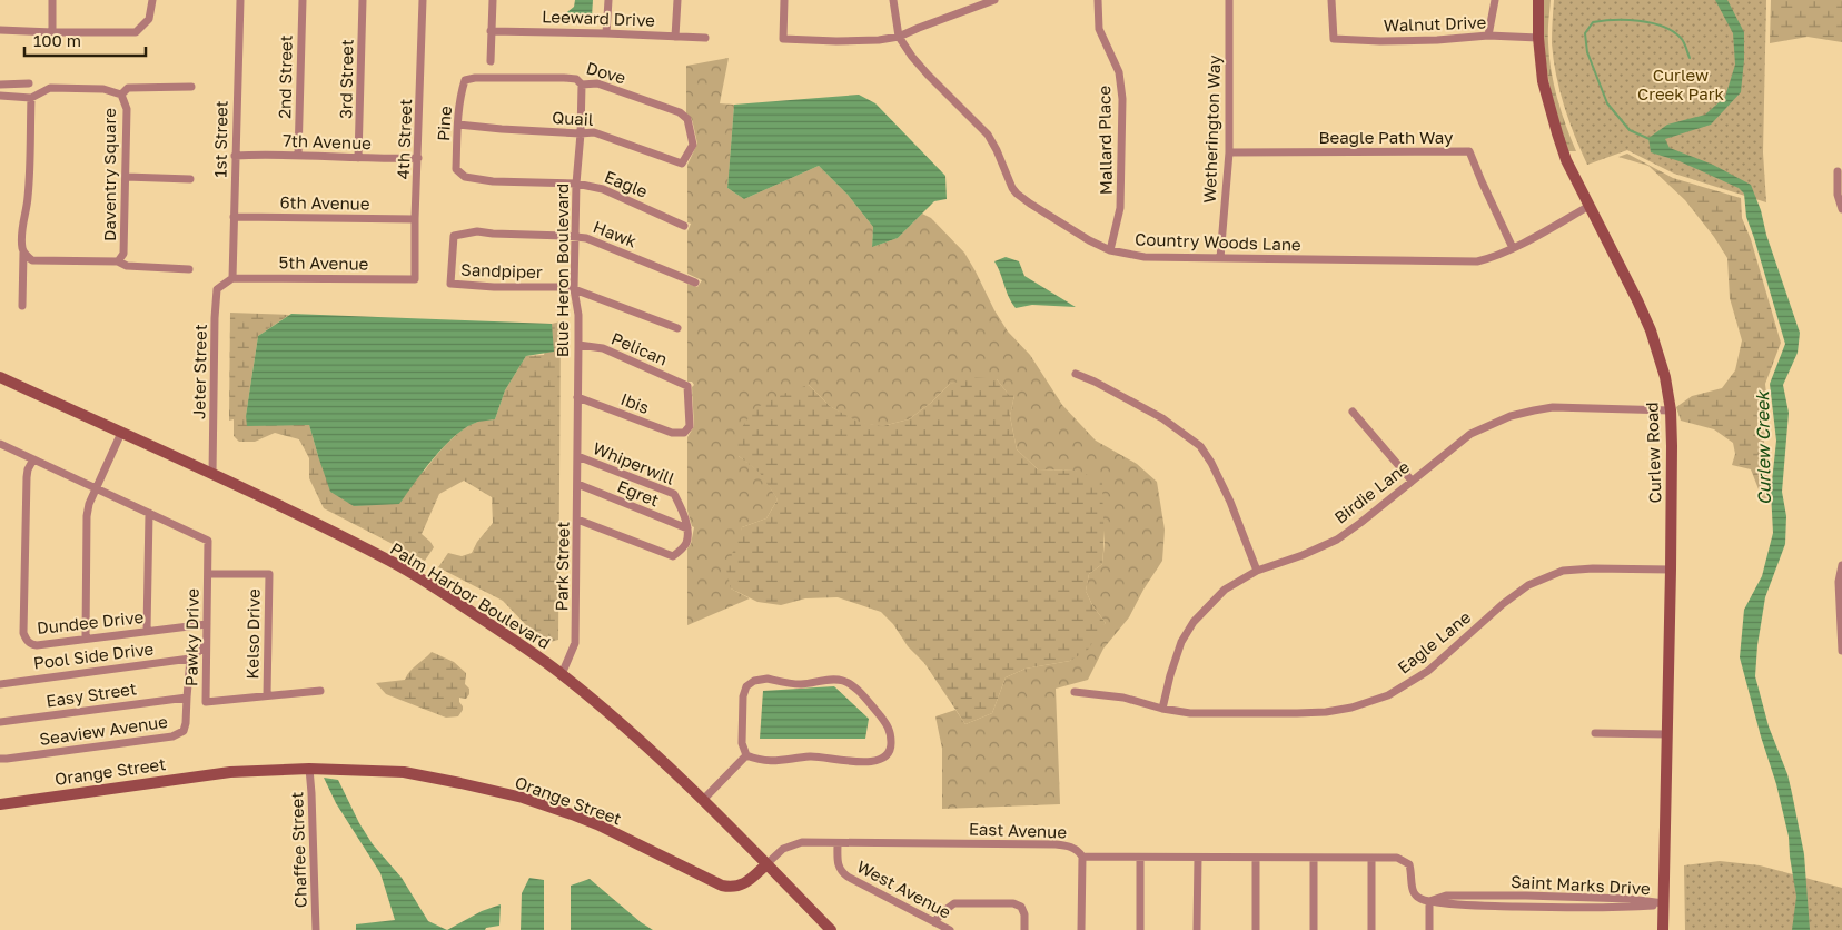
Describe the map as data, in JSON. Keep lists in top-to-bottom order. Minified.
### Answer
{"streets":{"main road":["Curlew Road","Palm Harbor Boulevard","Orange Street"],"street":["Leeward Drive","Walnut Drive","Dove","2nd Street","3rd Street","Quail","Pine","Wetherington Way","Beagle Path Way","1st Street","4th Street","Mallard Place","7th Avenue","Daventry Square","Eagle","6th Avenue","Hawk","Country Woods Lane","5th Avenue","Sandpiper","Blue Heron Boulevard","Pelican","Jeter Street","Ibis","Whiperwill","Birdie Lane","Egret","Park Street","Dundee Drive","Kelso Drive","Pawky Drive","Eagle Lane","Pool Side Drive","Easy Street","Seaview Avenue","East Avenue","Chaffee Street","Saint Marks Drive","West Avenue"]},"crossings":[["Walnut Drive","Curlew Road"],["Dove","Quail"],["Dove","Pine"],["Dove","Blue Heron Boulevard"],["2nd Street","7th Avenue"],["3rd Street","7th Avenue"],["Quail","Pine"],["Quail","Blue Heron Boulevard"],["Pine","Eagle"],["Wetherington Way","Beagle Path Way"],["Wetherington Way","Country Woods Lane"],["Beagle Path Way","Country Woods Lane"],["1st Street","7th Avenue"],["1st Street","6th Avenue"],["1st Street","5th Avenue"],["1st Street","Jeter Street"],["4th Street","7th Avenue"],["4th Street","6th Avenue"],["4th Street","5th Avenue"],["Mallard Place","Country Woods Lane"],["Eagle","Blue Heron Boulevard"],["Hawk","Sandpiper"],["Hawk","Blue Heron Boulevard"],["Country Woods Lane","Curlew Road"],["5th Avenue","Jeter Street"],["Sandpiper","Blue Heron Boulevard"],["Blue Heron Boulevard","Pelican"],["Blue Heron Boulevard","Ibis"],["Blue Heron Boulevard","Whiperwill"],["Blue Heron Boulevard","Park Street"],["Pelican","Ibis"],["Jeter Street","Palm Harbor Boulevard"],["Curlew Road","Birdie Lane"],["Curlew Road","Eagle Lane"],["Curlew Road","Saint Marks Drive"],["Whiperwill","Egret"],["Whiperwill","Park Street"],["Birdie Lane","Eagle Lane"],["Egret","Park Street"],["Park Street","Palm Harbor Boulevard"],["Palm Harbor Boulevard","Orange Street"],["Palm Harbor Boulevard","East Avenue"],["Dundee Drive","Pawky Drive"],["Kelso Drive","Pawky Drive"],["Pool Side Drive","Seaview Avenue"],["Easy Street","Seaview Avenue"],["Orange Street","East Avenue"],["Orange Street","Chaffee Street"],["East Avenue","Saint Marks Drive"],["East Avenue","West Avenue"]],"water":["Curlew Creek"],"parks":["Curlew Creek Park"],"scale_bar":"100 m"}
